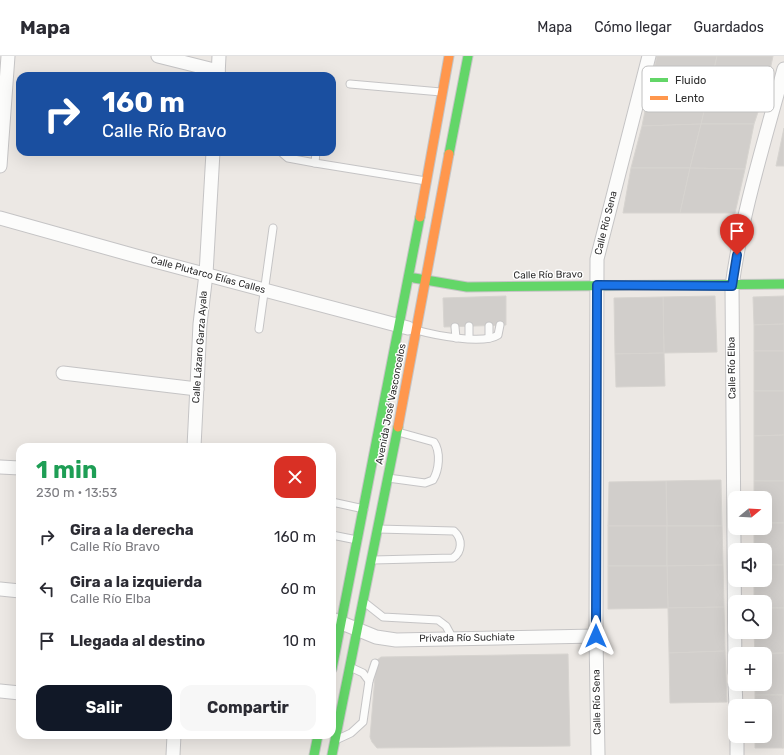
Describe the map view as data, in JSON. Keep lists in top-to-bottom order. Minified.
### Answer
{"streets":{"main road":["Calle Río Bravo","Avenida José Vasconcelos"],"street":["Calle Río Sena","Calle Plutarco Elías Calles","Calle Lázaro Garza Ayala","Calle Río Elba","Privada Río Suchiate"]},"crossings":[["Calle Río Sena","Calle Río Bravo"],["Calle Río Sena","Privada Río Suchiate"],["Calle Plutarco Elías Calles","Calle Lázaro Garza Ayala"],["Calle Plutarco Elías Calles","Avenida José Vasconcelos"],["Calle Río Bravo","Calle Río Elba"],["Calle Río Bravo","Avenida José Vasconcelos"],["Avenida José Vasconcelos","Privada Río Suchiate"]],"legend":["Fluido","Lento"],"north":"right","page":{"header":"Mapa","nav":["Mapa","Cómo llegar","Guardados"],"turn":["160 m","Calle Río Bravo"],"heading":["1 min","230 m · 13:53"],"map_buttons":["+","−"],"list":[{"name":"Gira a la derecha","note":"Calle Río Bravo","value":"160 m"},{"name":"Gira a la izquierda","note":"Calle Río Elba","value":"60 m"},{"name":"Llegada al destino","value":"10 m"}],"buttons":["Salir","Compartir"]}}
